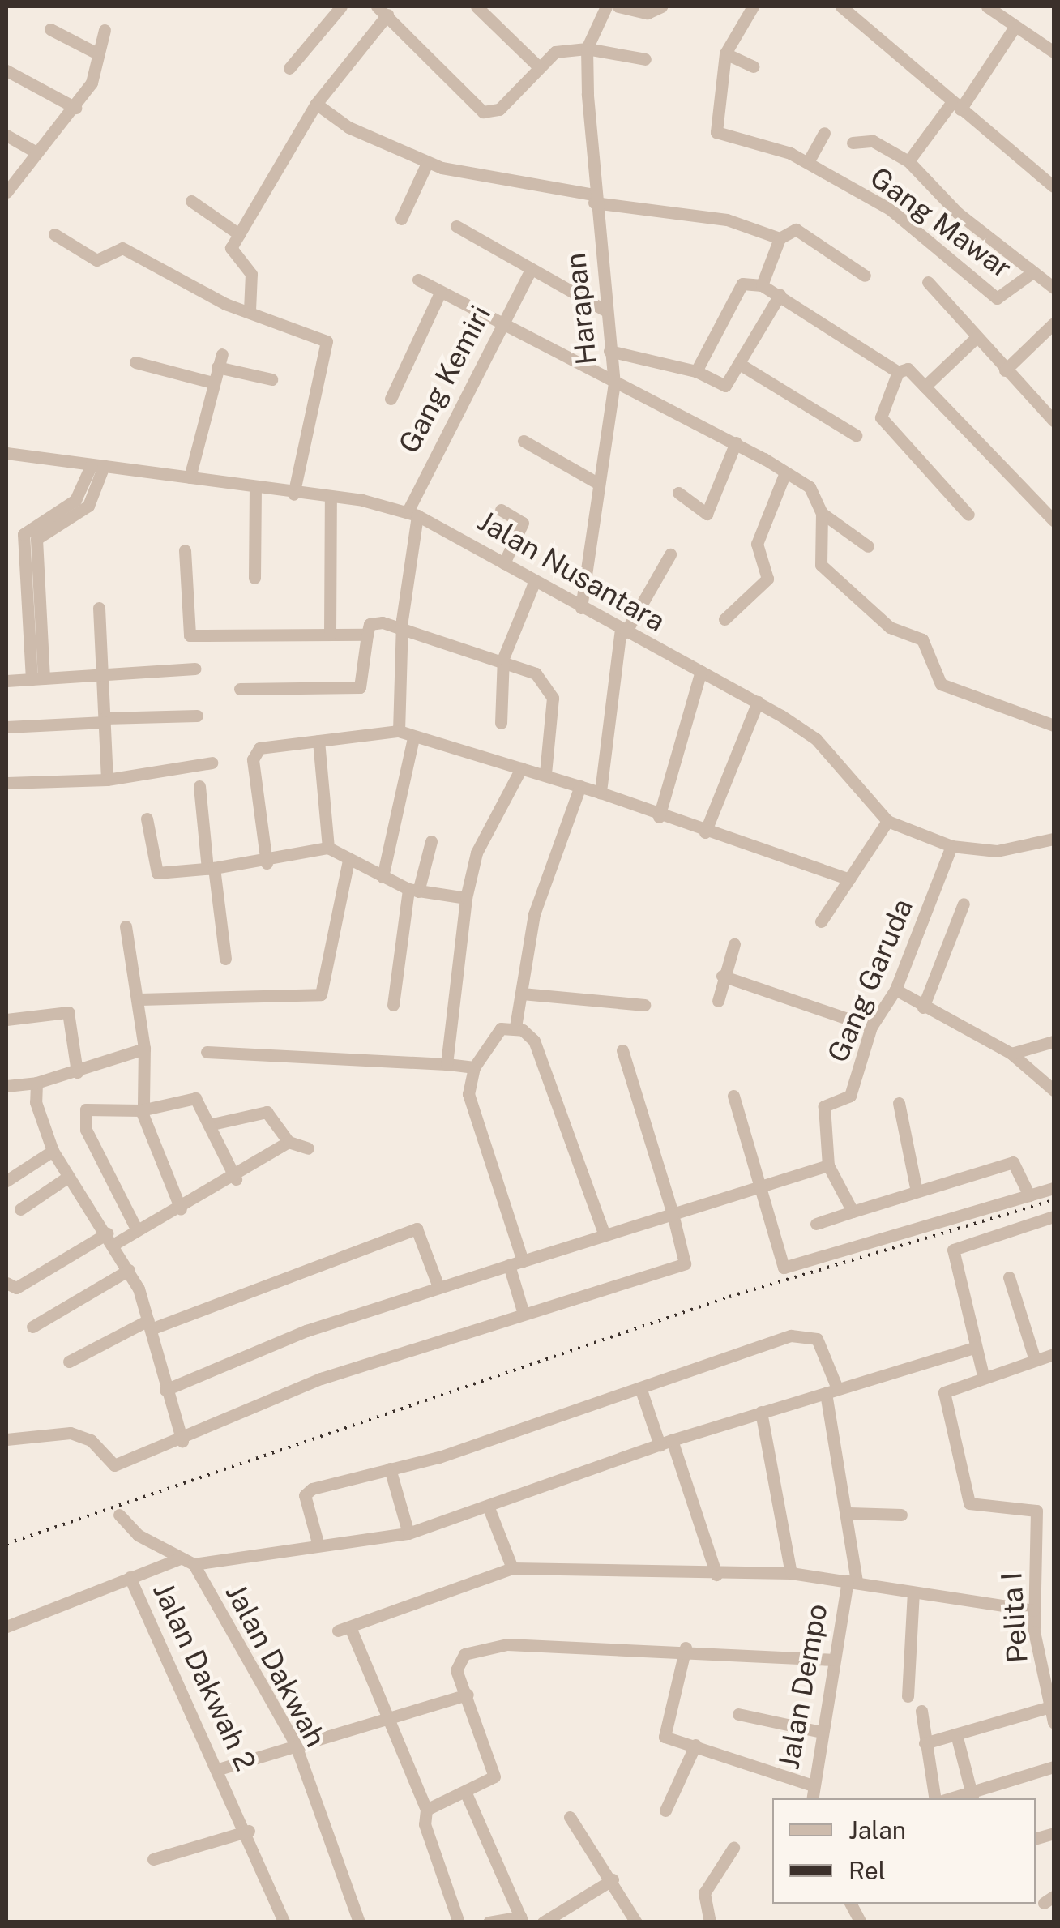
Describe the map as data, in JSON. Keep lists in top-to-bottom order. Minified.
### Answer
{"streets":{"street":["Gang Mawar","Harapan","Gang Kemiri","Jalan Nusantara","Gang Garuda","Pelita I","Jalan Dakwah","Jalan Dakwah 2","Jalan Dempo"]},"crossings":[["Harapan","Jalan Nusantara"],["Gang Kemiri","Jalan Nusantara"],["Jalan Nusantara","Gang Garuda"]],"legend":["Jalan","Rel"]}
